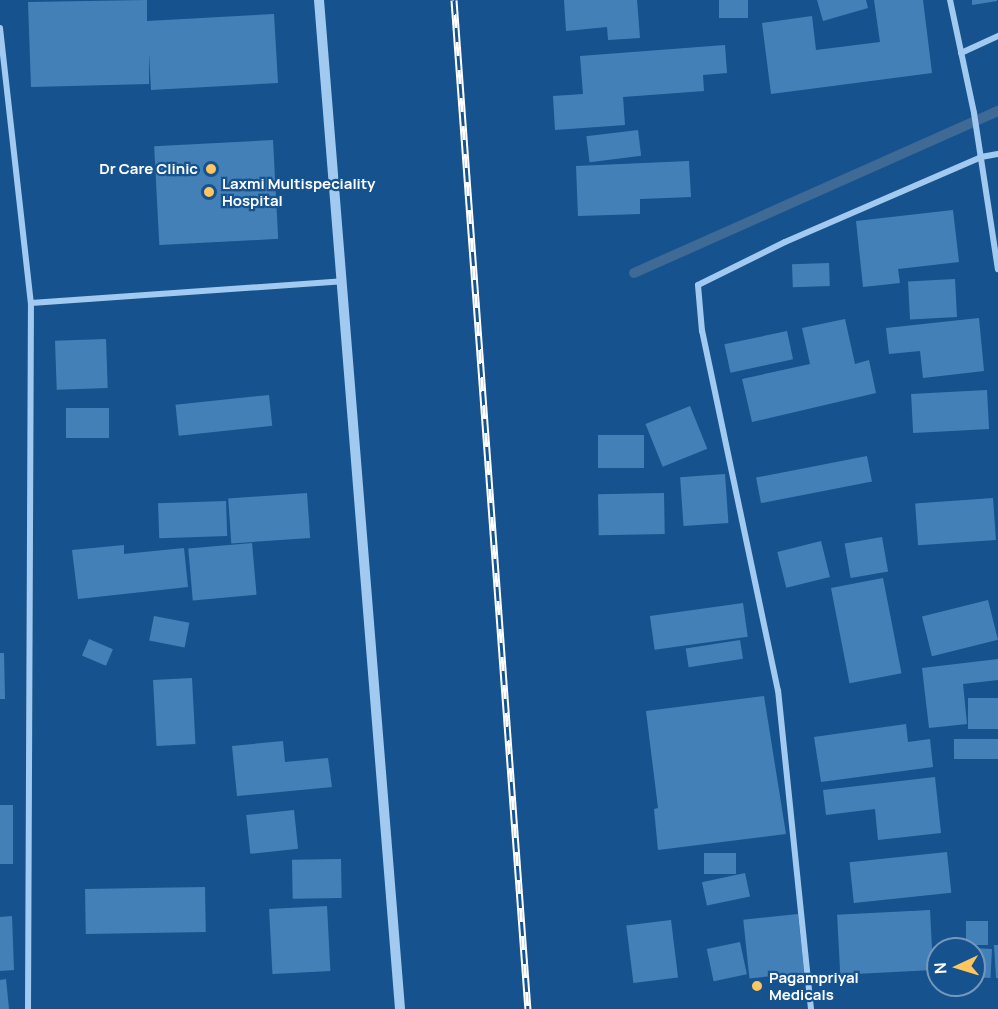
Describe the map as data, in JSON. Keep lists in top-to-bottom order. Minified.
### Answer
{"places":["Dr Care Clinic","Laxmi Multispeciality Hospital","Pagampriyal Medicals"],"north":"left"}
